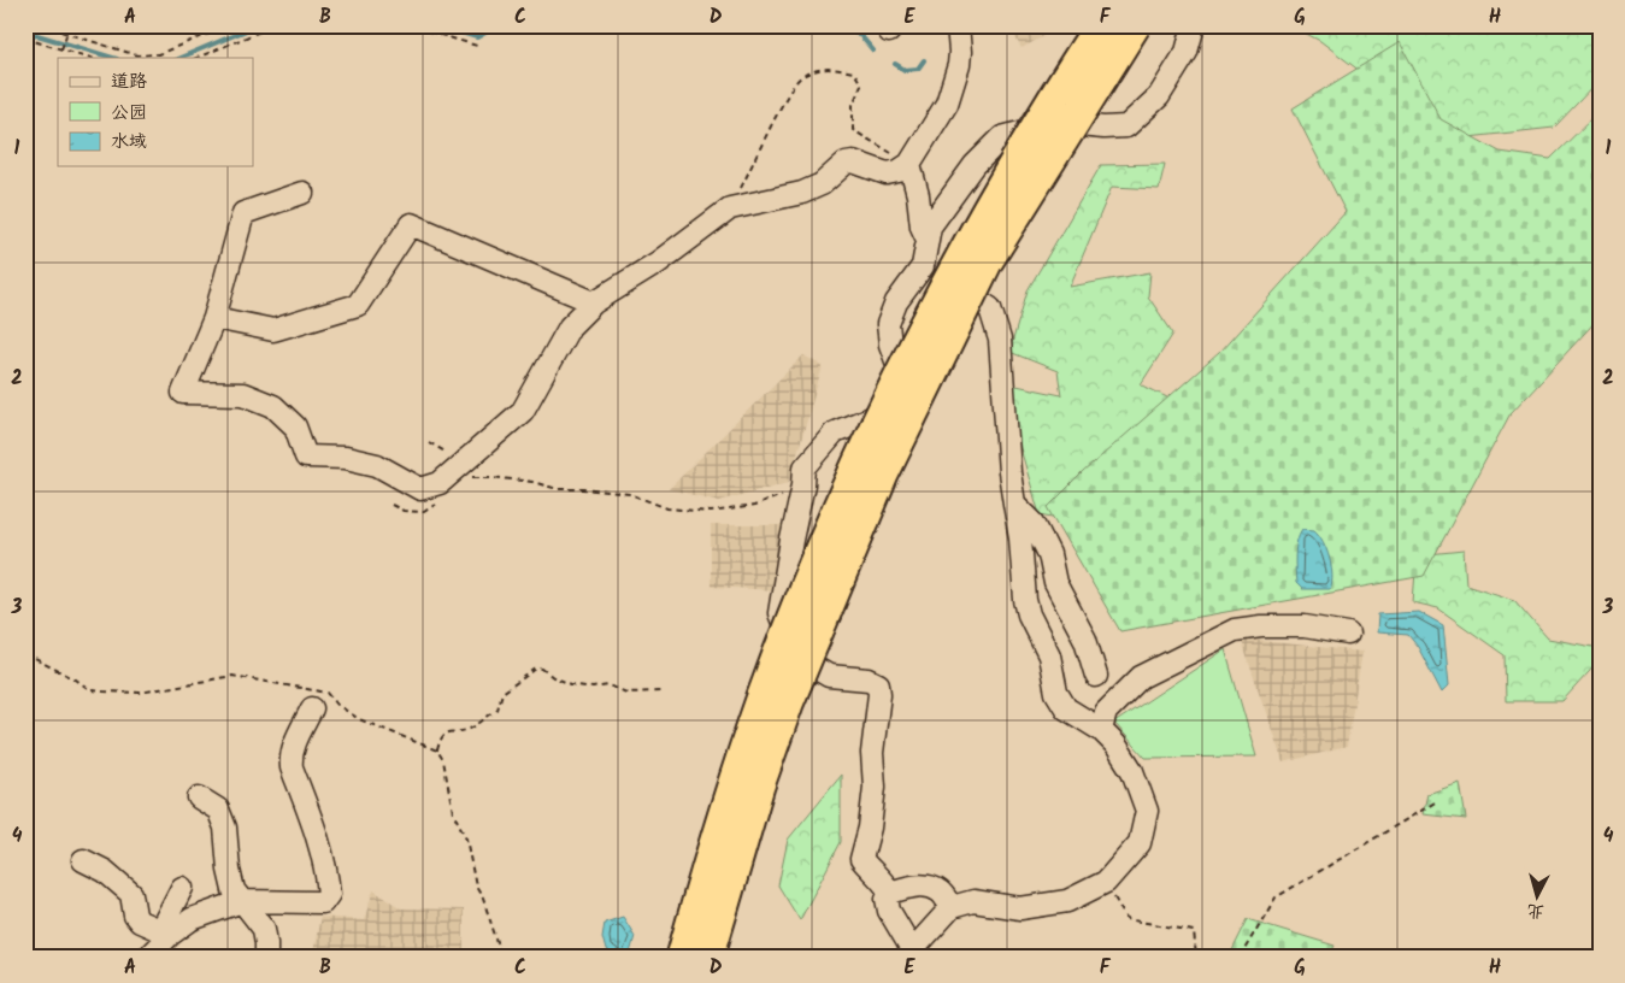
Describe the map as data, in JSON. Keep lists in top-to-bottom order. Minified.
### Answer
{"legend":["道路","公园","水域"],"north":"bottom","grid":{"columns":["A","B","C","D","E","F","G","H"],"rows":["1","2","3","4"]}}
